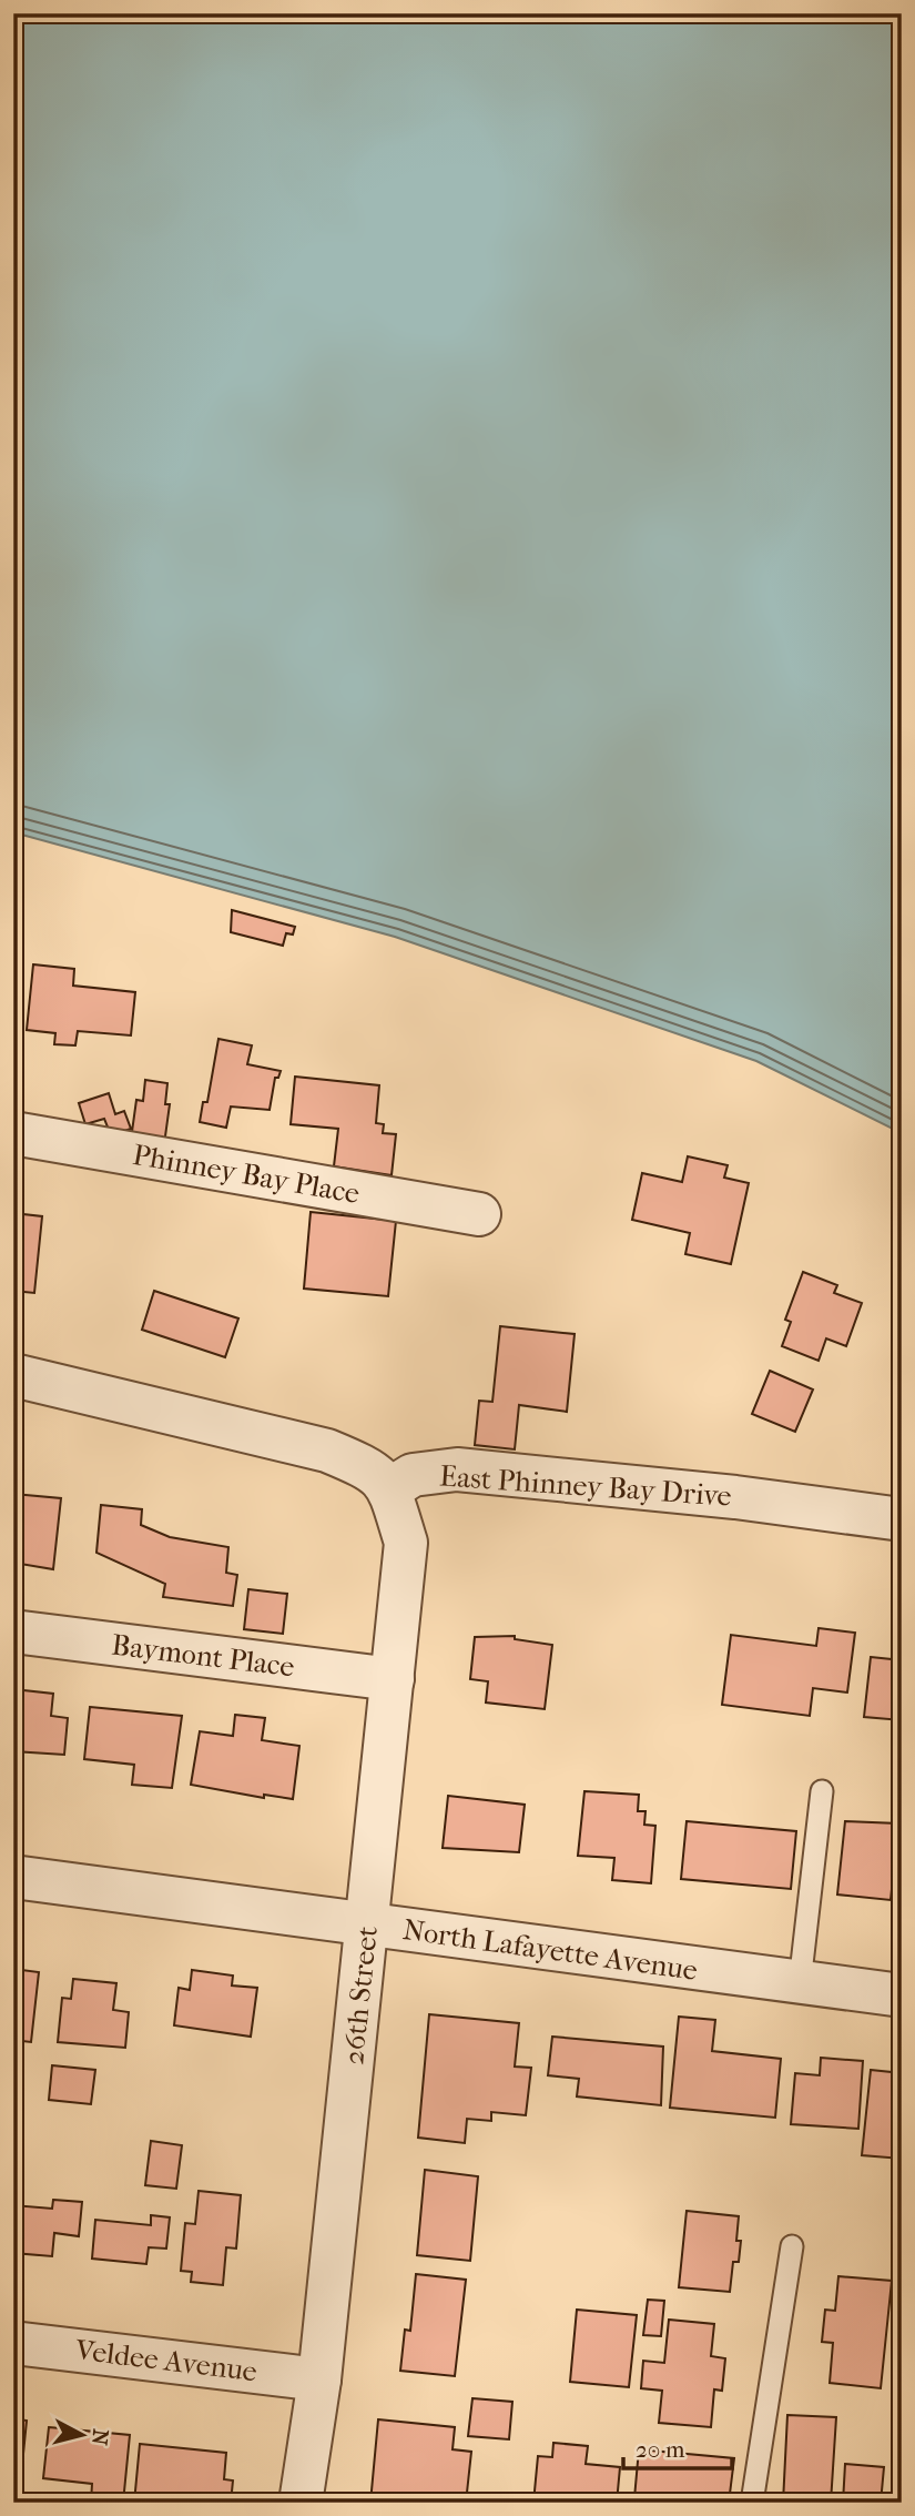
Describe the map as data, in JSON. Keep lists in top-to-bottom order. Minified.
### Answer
{"streets":{"street":["Phinney Bay Place","East Phinney Bay Drive","Baymont Place","North Lafayette Avenue","26th Street","Veldee Avenue"]},"crossings":[["East Phinney Bay Drive","26th Street"],["Baymont Place","26th Street"],["North Lafayette Avenue","26th Street"],["26th Street","Veldee Avenue"]],"scale_bar":"20 m","north":"right"}
